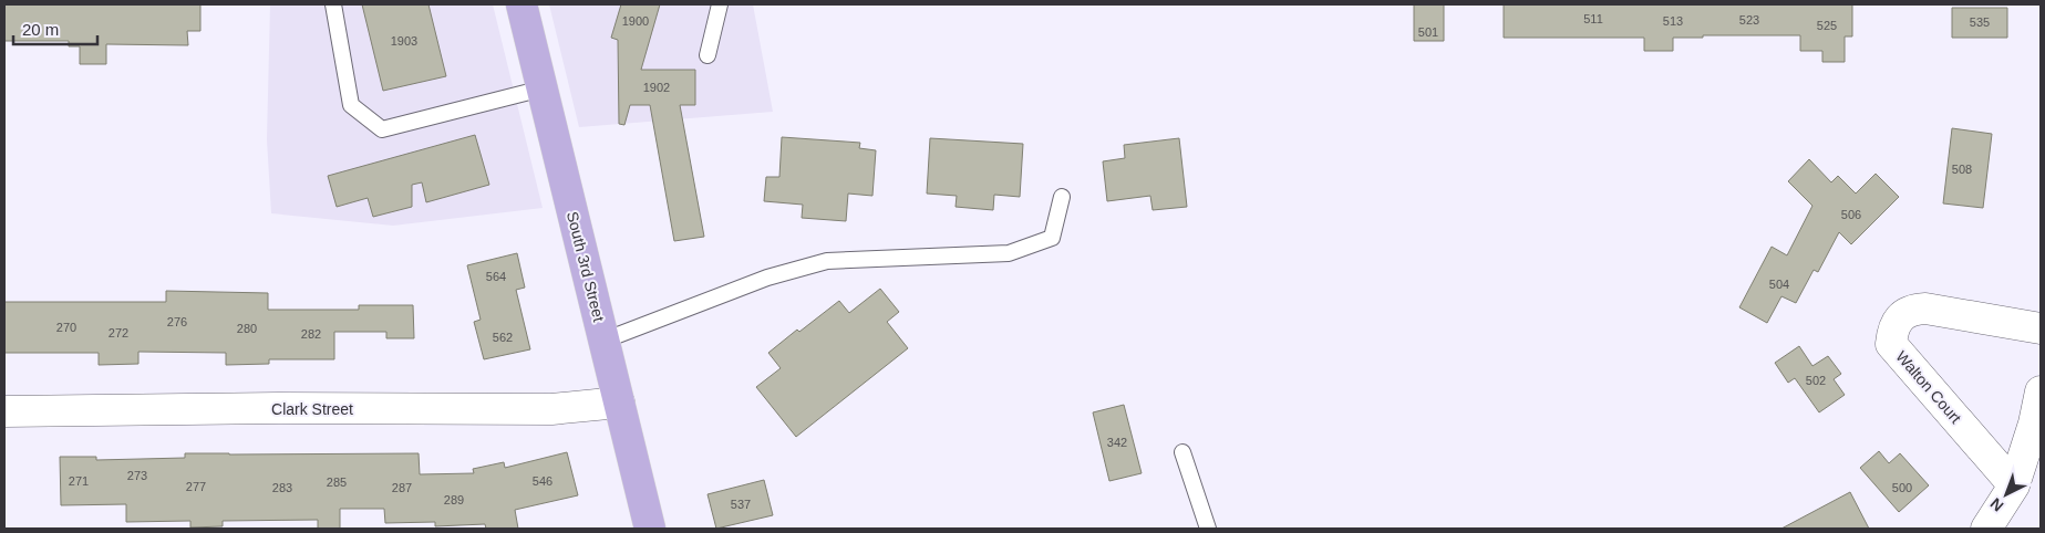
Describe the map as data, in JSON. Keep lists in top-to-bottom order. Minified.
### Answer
{"streets":{"main road":["South 3rd Street"],"street":["Walton Court","Clark Street"]},"crossings":[["South 3rd Street","Clark Street"]],"house_numbers":["511","523","1900","513","535","525","501","1903","1902","508","506","564","504","276","270","280","272","282","562","502","342","273","271","546","285","277","283","287","500","289","537"],"scale_bar":"20 m","north":"bottom left"}
